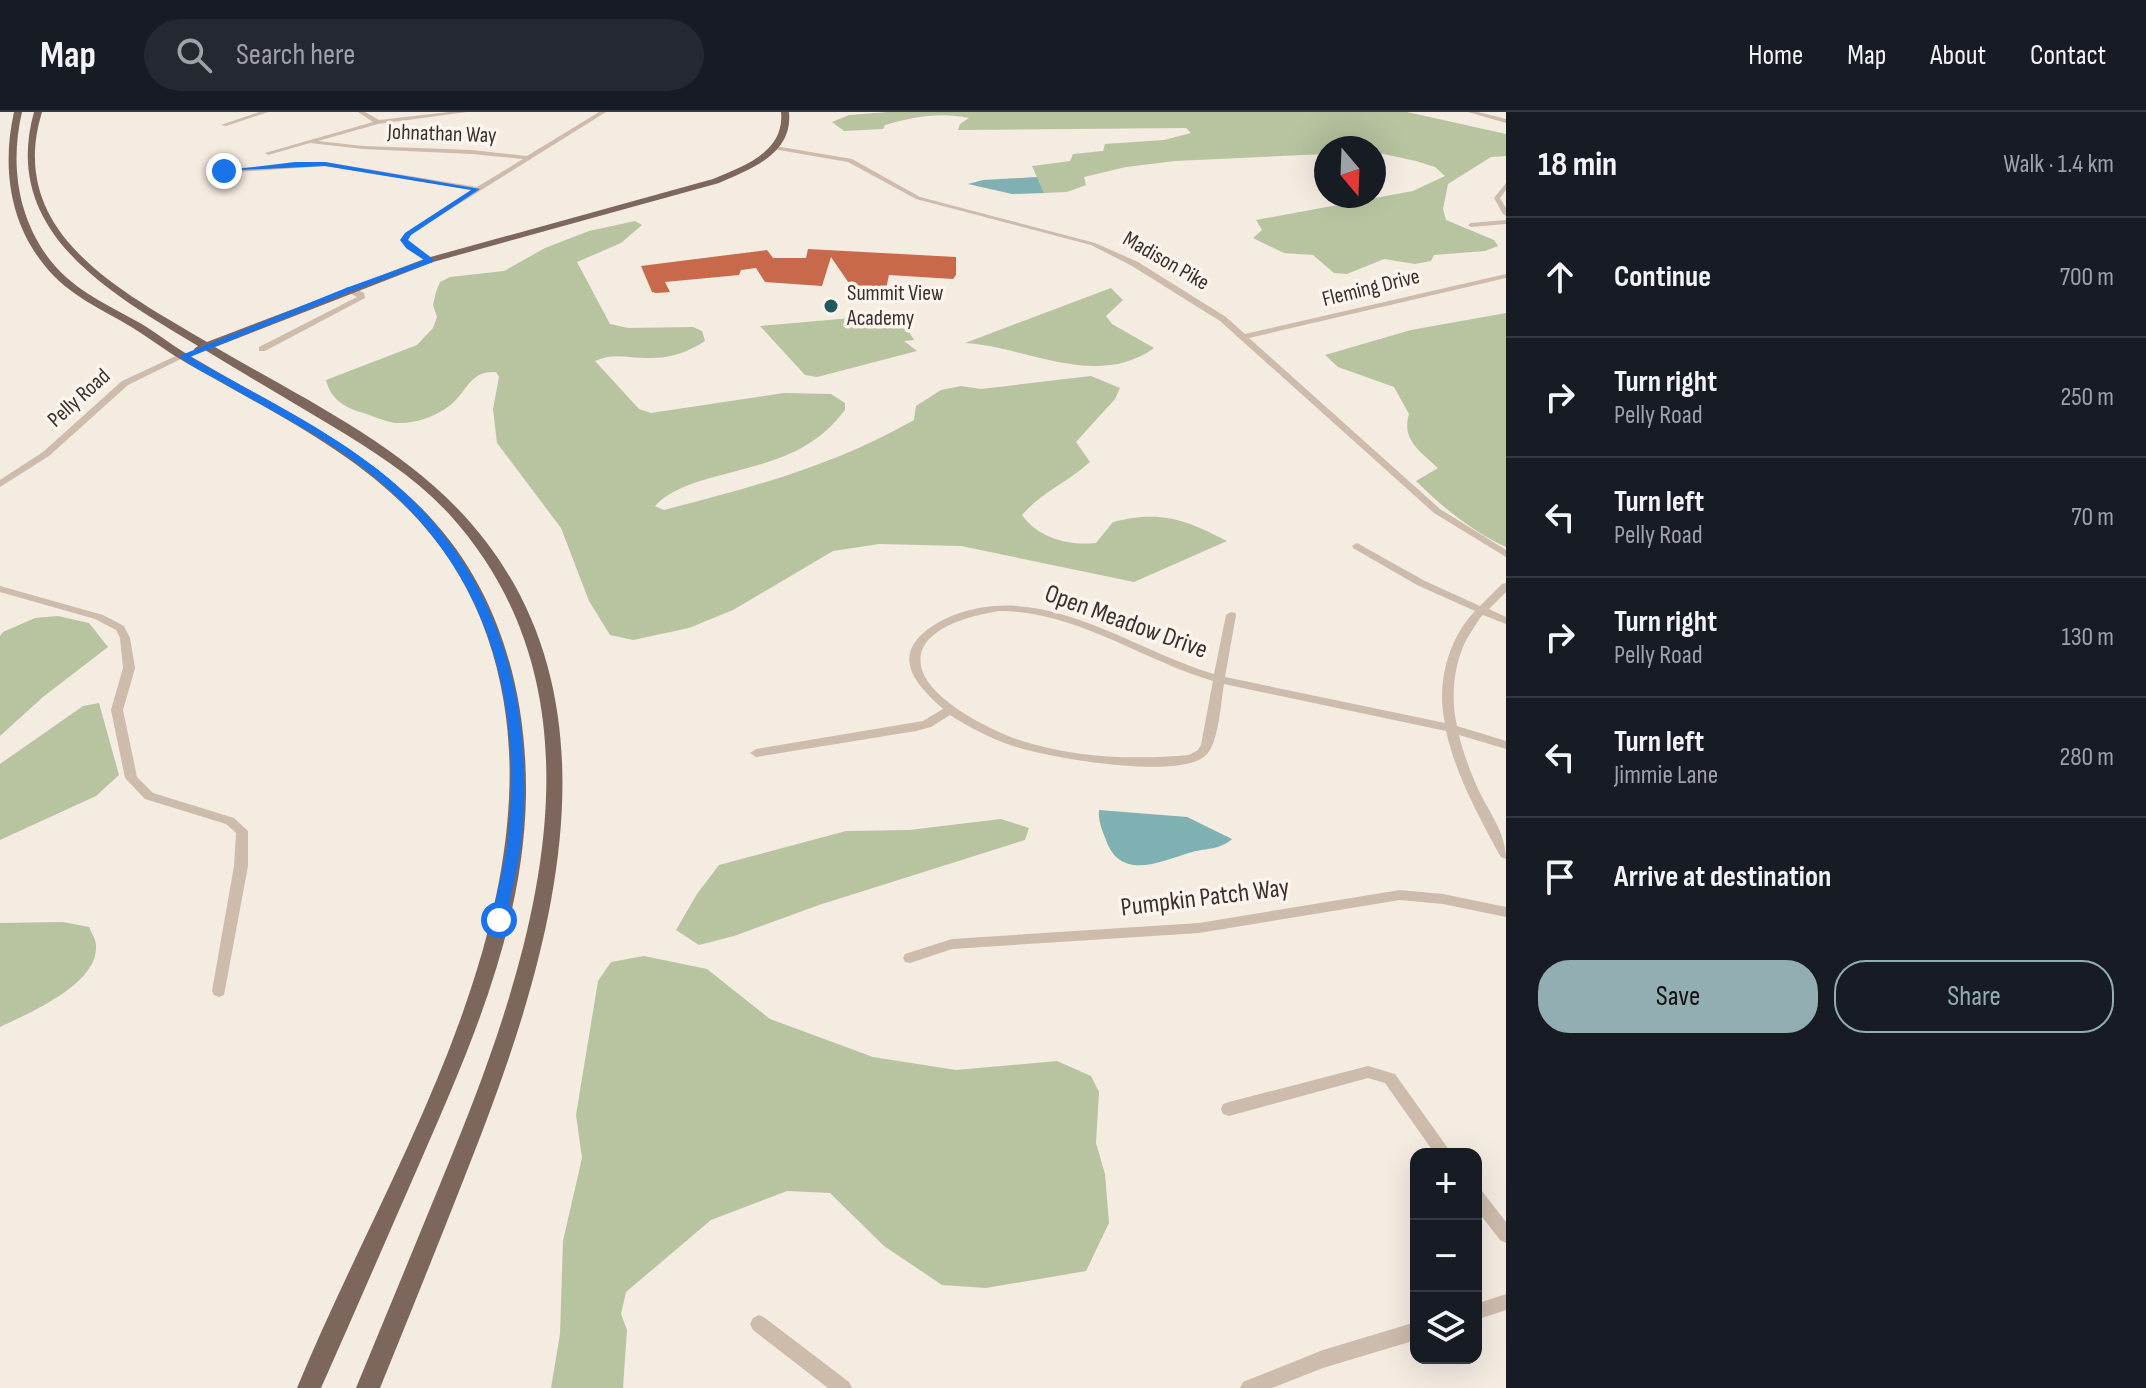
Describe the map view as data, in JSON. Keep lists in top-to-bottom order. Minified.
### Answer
{"streets":{"main road":["Pelly Road"],"street":["Johnathan Way","Madison Pike","Fleming Drive","Open Meadow Drive","Pumpkin Patch Way"]},"crossings":[["Madison Pike","Fleming Drive"],["Madison Pike","Pelly Road"]],"places":["Summit View Academy"],"north":"bottom","page":{"header":"Map","search":"Search here","nav":["Home","Map","About","Contact"],"heading":["18 min","Walk · 1.4 km"],"list":[["Continue","700 m"],["Turn right","Pelly Road","250 m"],["Turn left","Pelly Road","70 m"],["Turn right","Pelly Road","130 m"],["Turn left","Jimmie Lane","280 m"],"Arrive at destination"],"buttons":["Save","Share"],"map_buttons":["+","−"]}}
